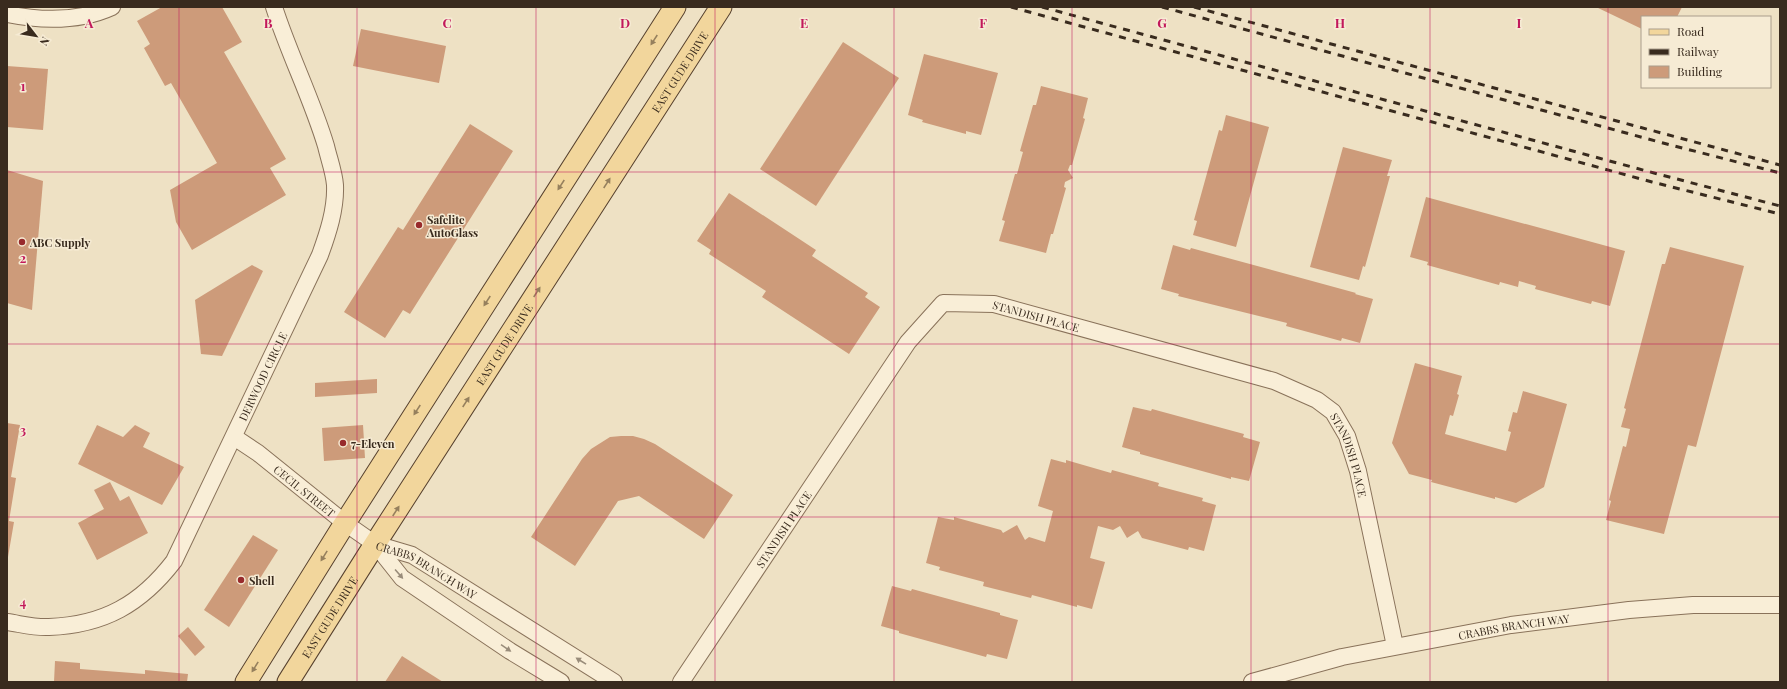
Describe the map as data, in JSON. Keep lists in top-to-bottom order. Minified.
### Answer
{"streets":{"main road":["EAST GUDE DRIVE"],"street":["STANDISH PLACE","DERWOOD CIRCLE","CECIL STREET","CRABBS BRANCH WAY"]},"crossings":[["EAST GUDE DRIVE","CECIL STREET"],["EAST GUDE DRIVE","CRABBS BRANCH WAY"],["STANDISH PLACE","CRABBS BRANCH WAY"],["DERWOOD CIRCLE","CECIL STREET"],["CECIL STREET","CRABBS BRANCH WAY"]],"places":["Safelite AutoGlass","ABC Supply","7-Eleven","Shell"],"legend":["Road","Railway","Building"],"north":"bottom right","grid":{"columns":["A","B","C","D","E","F","G","H","I"],"rows":["1","2","3","4"]}}
